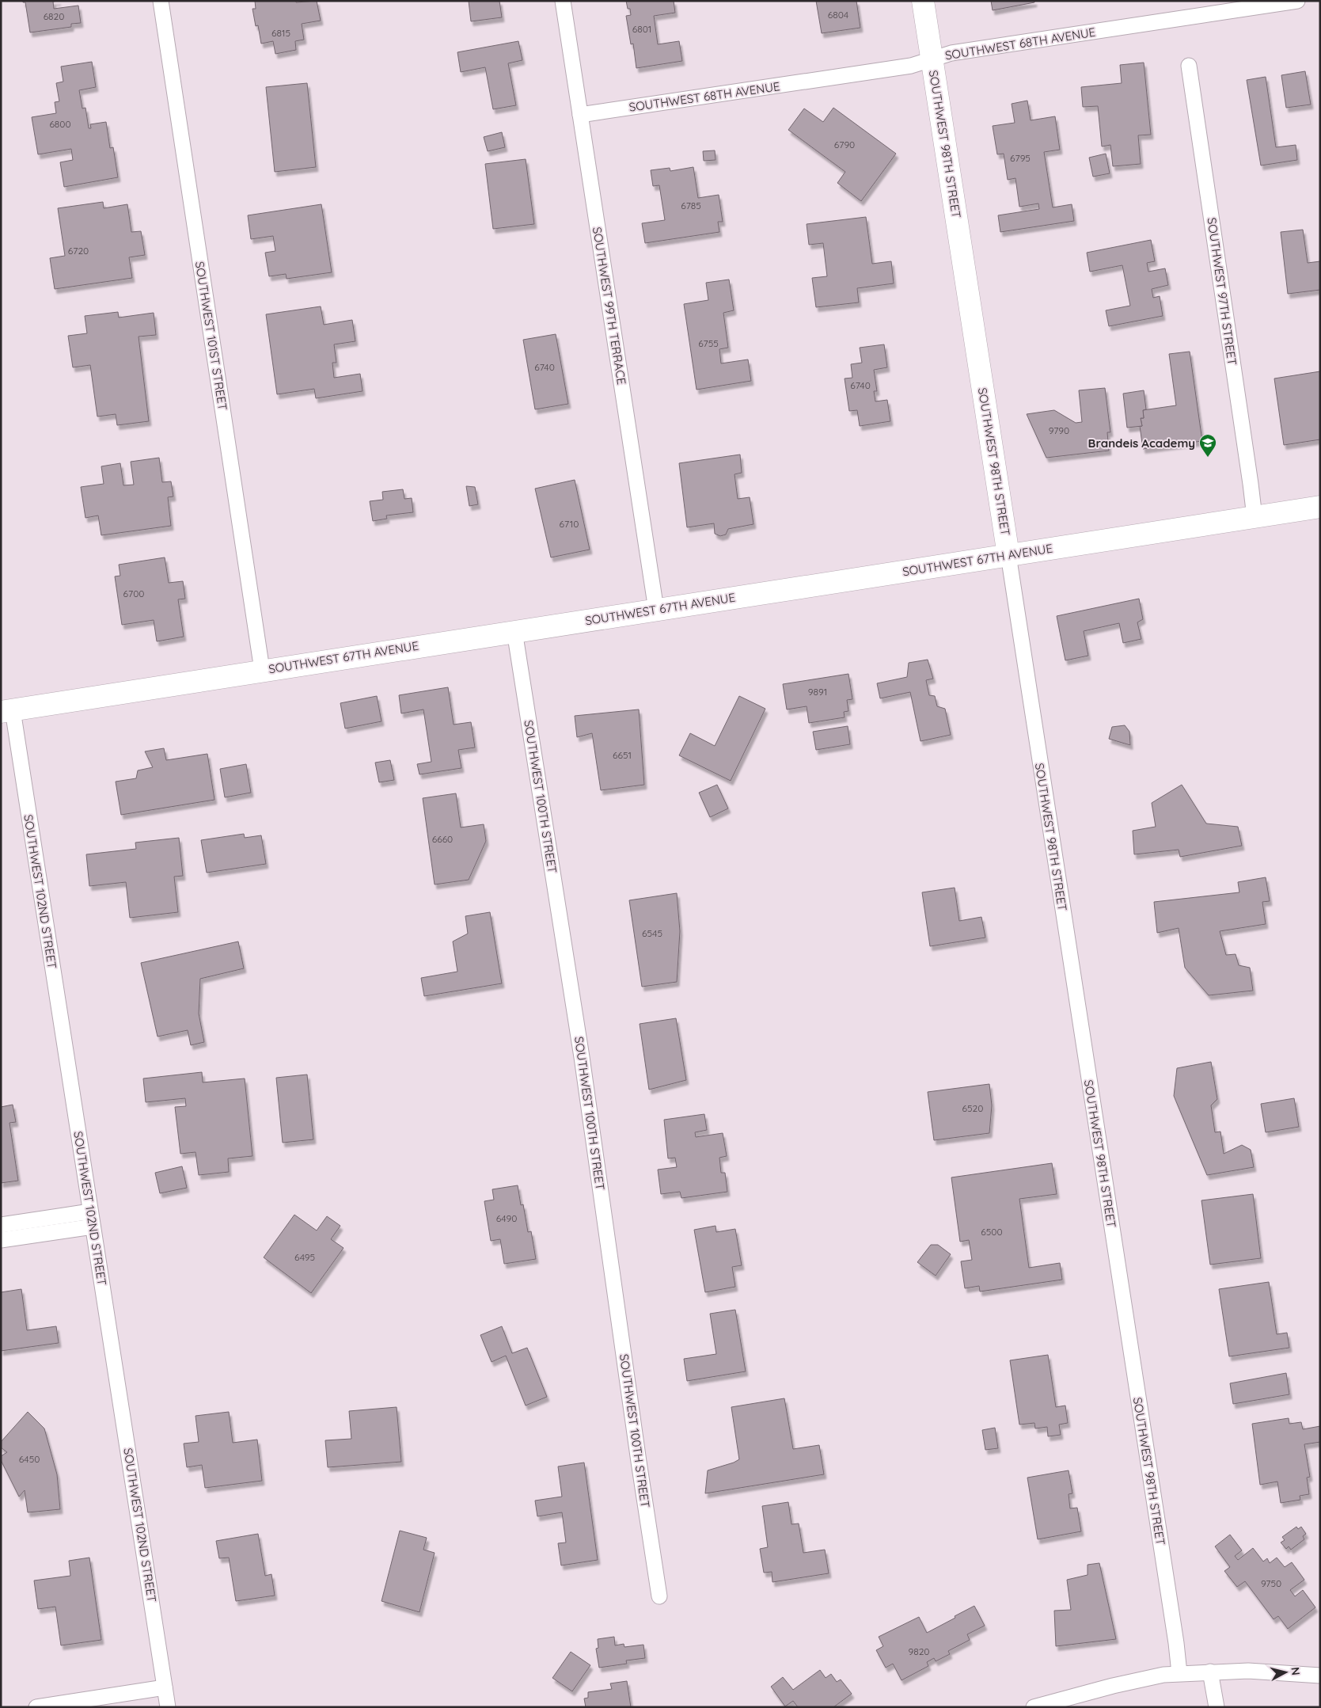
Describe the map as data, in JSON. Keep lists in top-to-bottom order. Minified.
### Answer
{"streets":{"main road":["SOUTHWEST 98TH STREET","SOUTHWEST 67TH AVENUE"],"street":["SOUTHWEST 68TH AVENUE","SOUTHWEST 97TH STREET","SOUTHWEST 99TH TERRACE","SOUTHWEST 101ST STREET","SOUTHWEST 100TH STREET","SOUTHWEST 102ND STREET"]},"crossings":[["SOUTHWEST 68TH AVENUE","SOUTHWEST 98TH STREET"],["SOUTHWEST 68TH AVENUE","SOUTHWEST 99TH TERRACE"],["SOUTHWEST 98TH STREET","SOUTHWEST 67TH AVENUE"],["SOUTHWEST 97TH STREET","SOUTHWEST 67TH AVENUE"],["SOUTHWEST 99TH TERRACE","SOUTHWEST 67TH AVENUE"],["SOUTHWEST 101ST STREET","SOUTHWEST 67TH AVENUE"],["SOUTHWEST 67TH AVENUE","SOUTHWEST 100TH STREET"],["SOUTHWEST 67TH AVENUE","SOUTHWEST 102ND STREET"]],"places":{"school or university":["Brandeis Academy"]},"house_numbers":["6804","6820","6801","6815","6800","6790","6795","6785","6720","6755","6740","6740","9790","6710","6700","9891","6651","6660","6545","6520","6490","6500","6495","6450","9750","9820"],"north":"right"}
